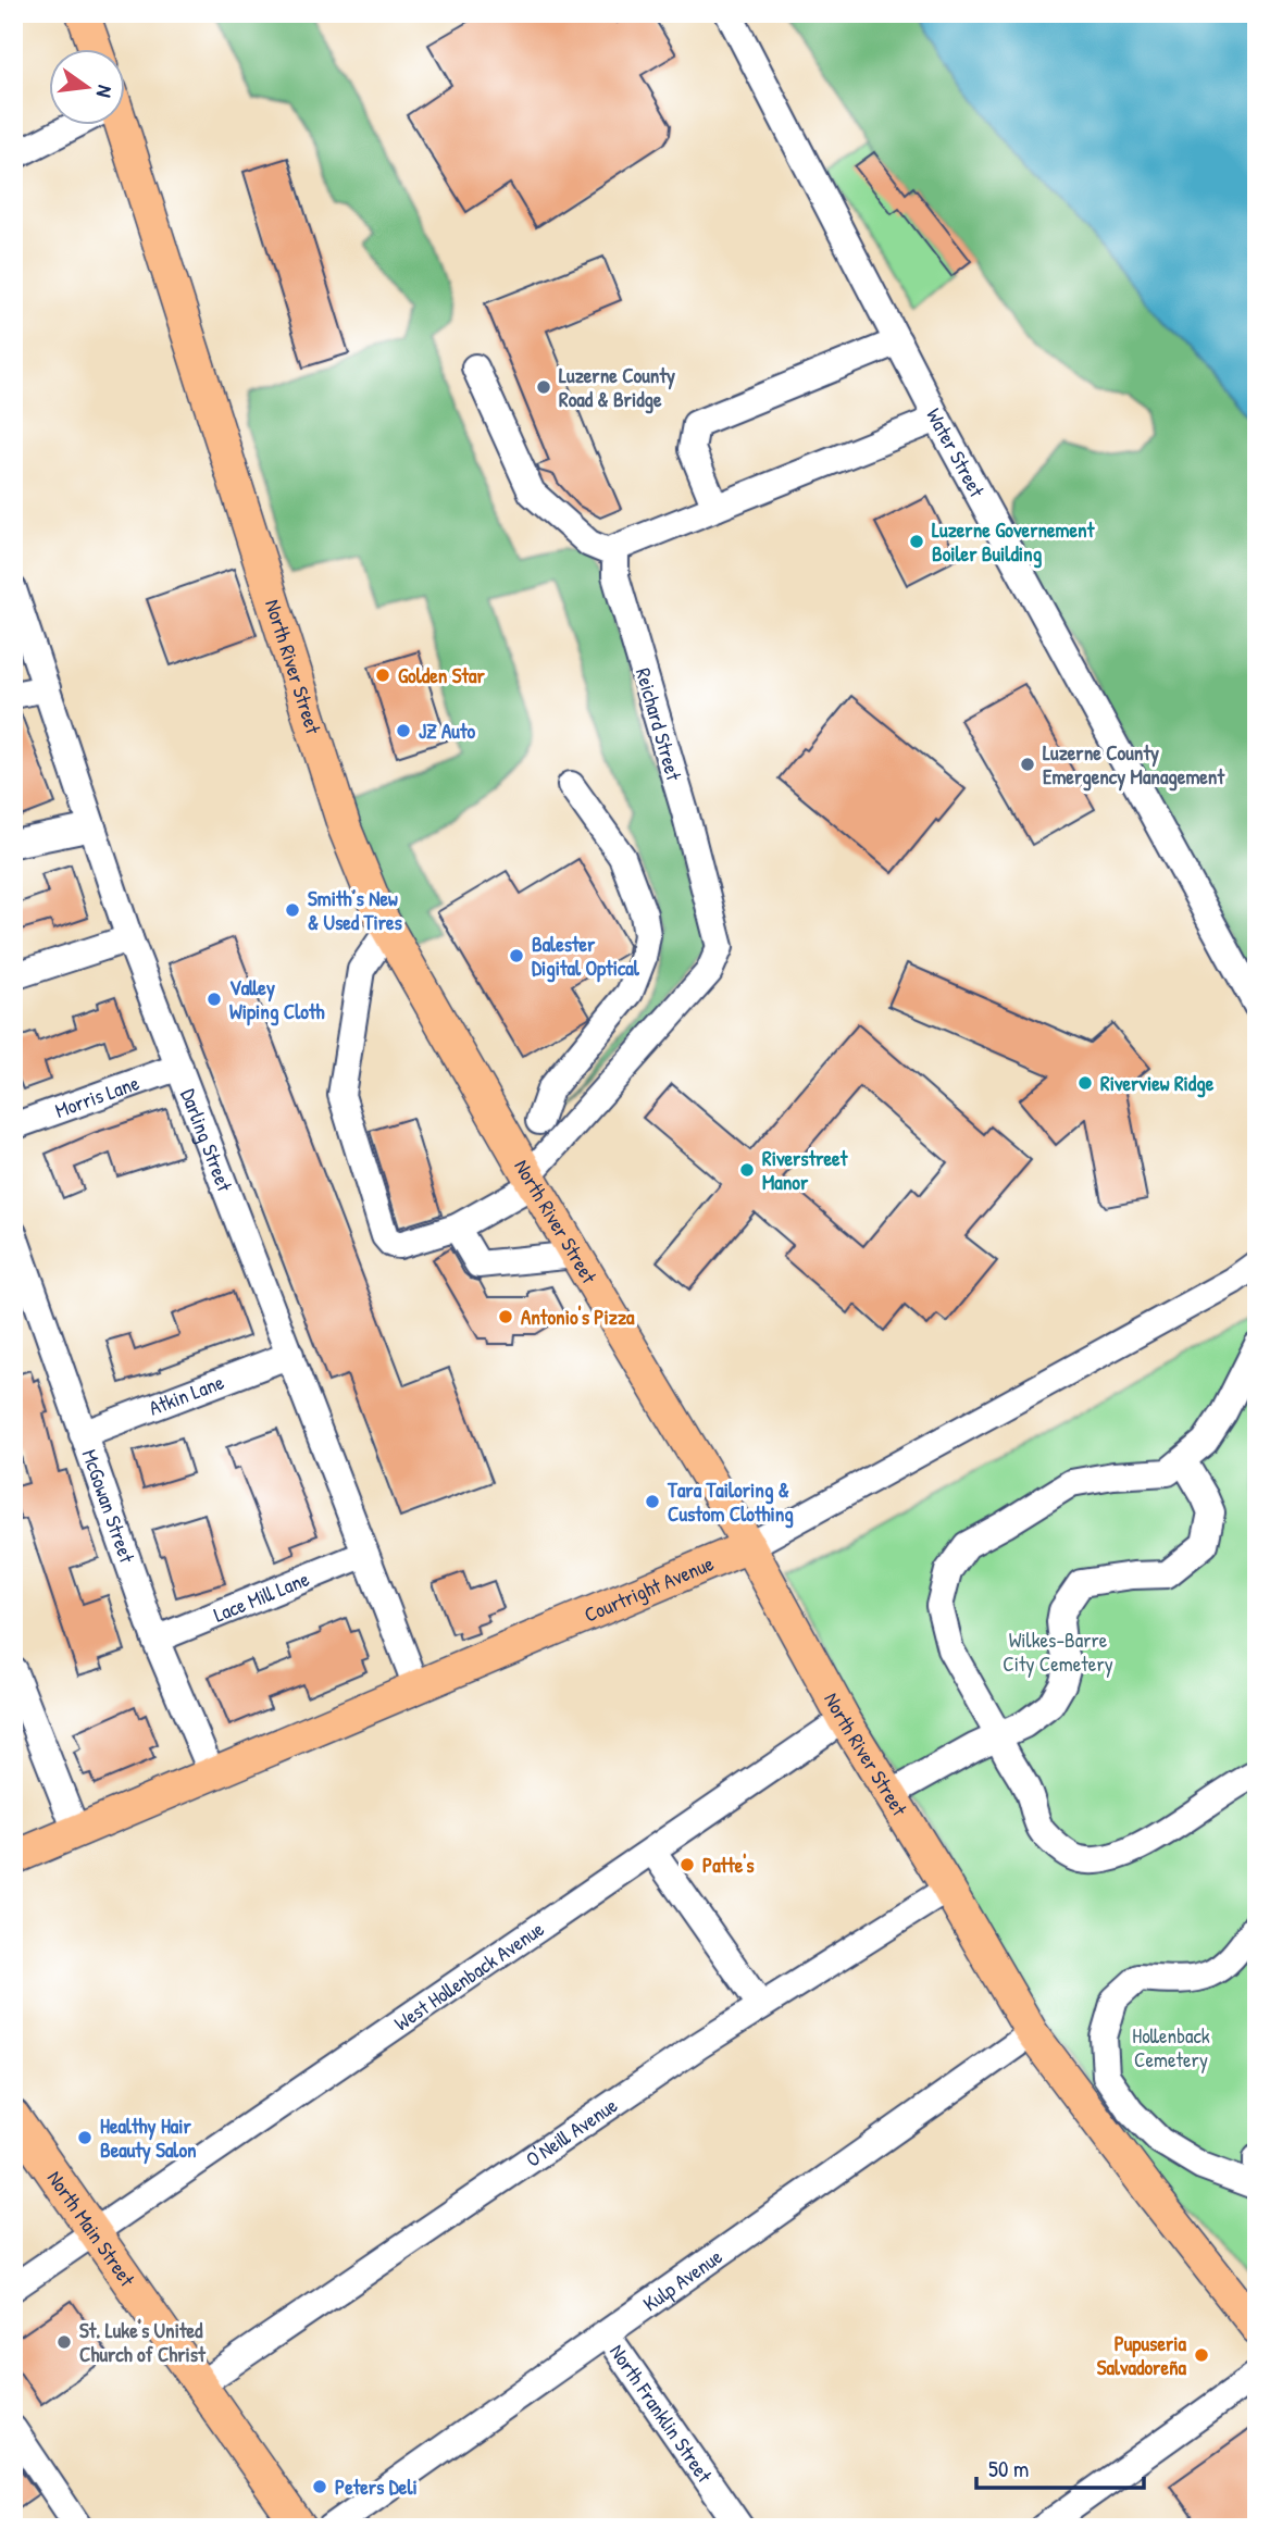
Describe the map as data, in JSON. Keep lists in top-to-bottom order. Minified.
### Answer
{"streets":{"main road":["North River Street","Courtright Avenue","North Main Street"],"street":["Water Street","Reichard Street","Morris Lane","Darling Street","Atkin Lane","McGowan Street","Lace Mill Lane","West Hollenback Avenue","O'Neill Avenue","Kulp Avenue","North Franklin Street"]},"crossings":[["North River Street","Reichard Street"],["North River Street","Courtright Avenue"],["North River Street","West Hollenback Avenue"],["North River Street","O'Neill Avenue"],["North River Street","Kulp Avenue"],["Morris Lane","Darling Street"],["Darling Street","Atkin Lane"],["Darling Street","Courtright Avenue"],["Darling Street","Lace Mill Lane"],["Atkin Lane","McGowan Street"],["McGowan Street","Courtright Avenue"],["McGowan Street","Lace Mill Lane"],["West Hollenback Avenue","North Main Street"],["O'Neill Avenue","North Main Street"],["Kulp Avenue","North Franklin Street"]],"parks":["Wilkes-Barre City Cemetery","Hollenback Cemetery"],"places":["Luzerne County Road & Bridge","Luzerne Governement Boiler Building","Golden Star","JZ Auto","Luzerne County Emergency Management","Smith’s New & Used Tires","Balester Digital Optical","Valley Wiping Cloth","Riverview Ridge","Riverstreet Manor","Antonio's Pizza","Tara Tailoring & Custom Clothing","Patte's","Healthy Hair Beauty Salon","St. Luke's United Church of Christ","Pupuseria Salvadoreña","Peters Deli"],"scale_bar":"50 m","north":"right"}
